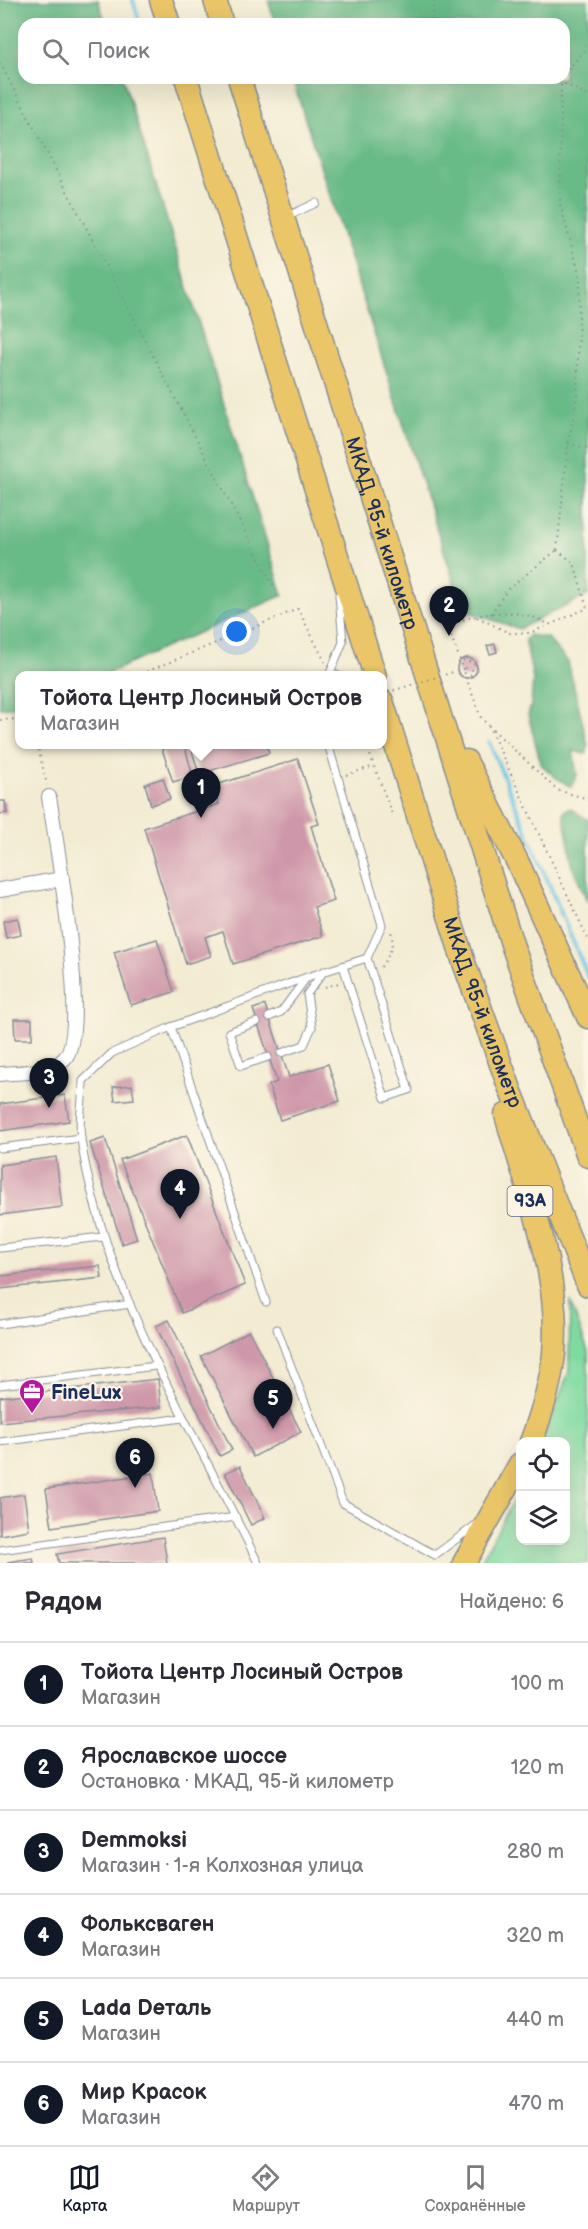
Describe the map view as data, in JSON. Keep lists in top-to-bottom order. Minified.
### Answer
{"streets":{"highway":["МКАД, 95-й километр","93A"]},"crossings":[["МКАД, 95-й километр","93A"]],"places":{"office":["FineLux"]},"page":{"search":"Поиск","pins":["2","1","3","4","5","6"],"popup":["Тойота Центр Лосиный Остров","Магазин"],"heading":["Рядом","Найдено: 6"],"list":[{"mark":"1","name":"Тойота Центр Лосиный Остров","note":"Магазин","value":"100 m"},{"mark":"2","name":"Ярославское шоссе","note":"Остановка · МКАД, 95-й километр","value":"120 m"},{"mark":"3","name":"Demmoksi","note":"Магазин · 1-я Колхозная улица","value":"280 m"},{"mark":"4","name":"Фольксваген","note":"Магазин","value":"320 m"},{"mark":"5","name":"Lada Dеталь","note":"Магазин","value":"440 m"},{"mark":"6","name":"Мир Красок","note":"Магазин","value":"470 m"}],"nav":["Карта","Маршрут","Сохранённые"]}}
